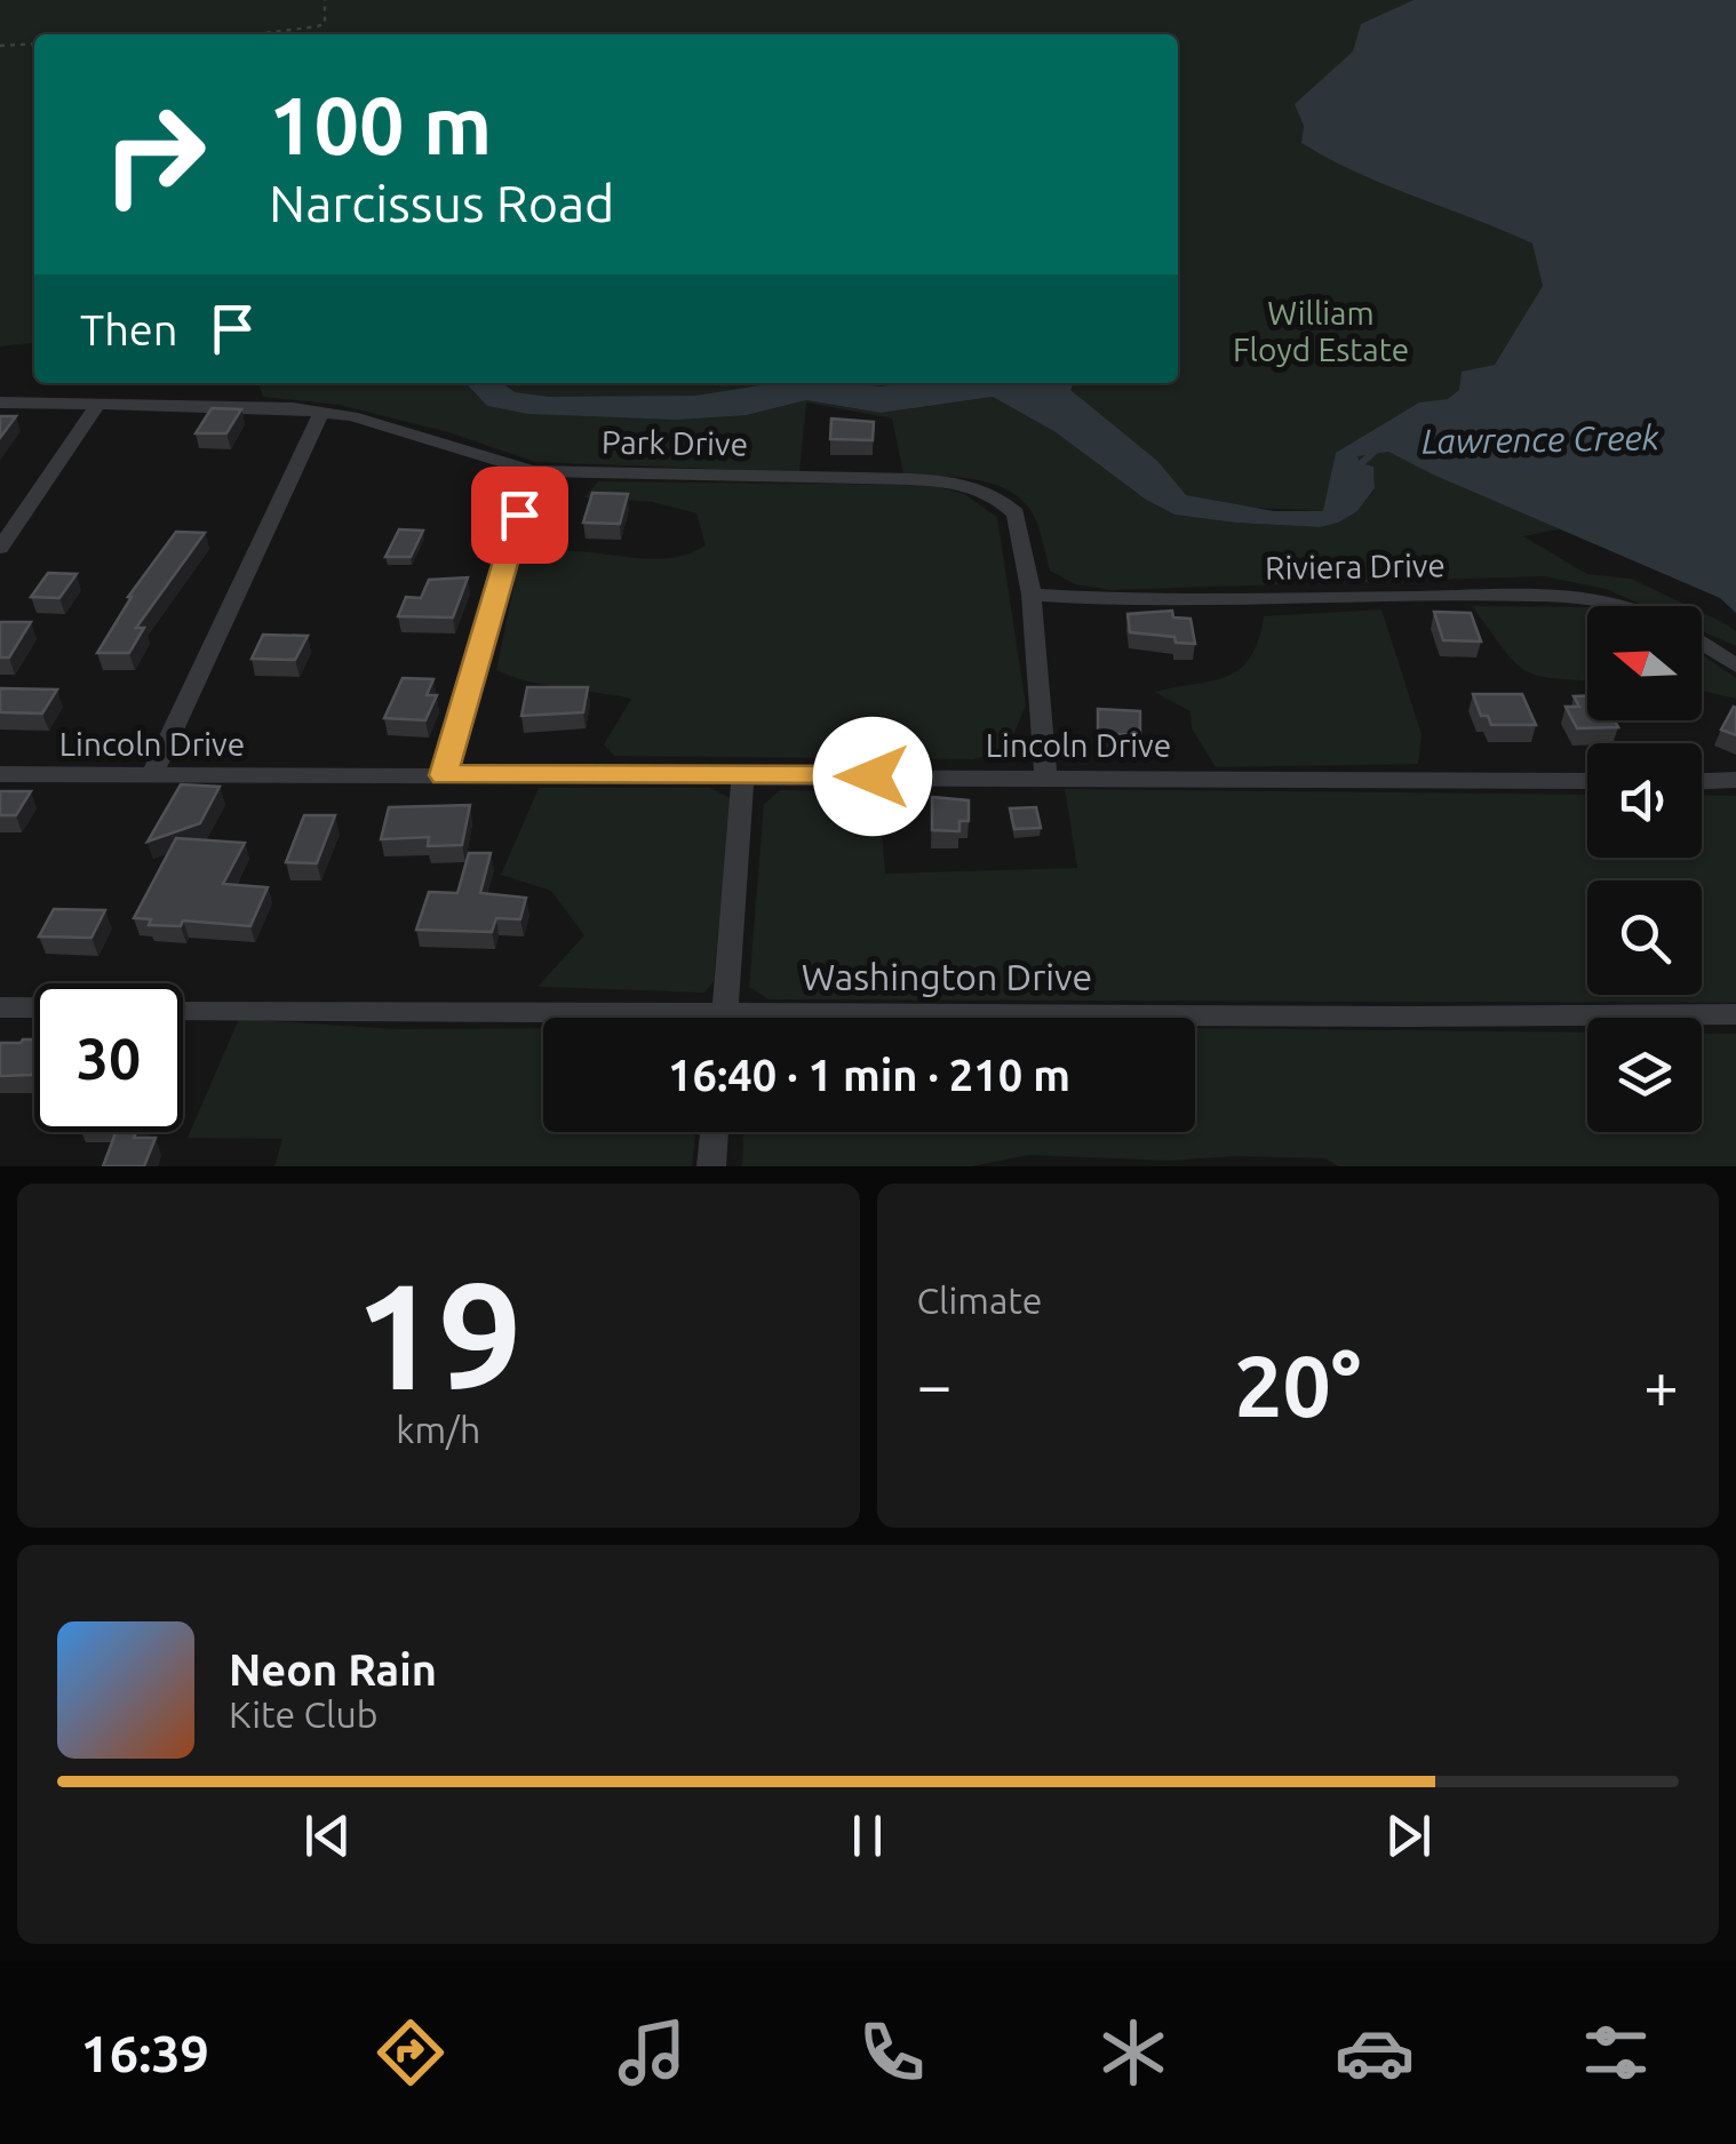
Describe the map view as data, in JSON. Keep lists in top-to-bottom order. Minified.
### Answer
{"streets":{"street":["Park Drive","Riviera Drive","Lincoln Drive","Washington Drive"]},"crossings":[["Park Drive","Riviera Drive"],["Park Drive","Lincoln Drive"]],"water":["Lawrence Creek"],"parks":["William Floyd Estate"],"north":"left","page":{"turn":["100 m","Narcissus Road"],"then":"Then","limit":"30","trip":"16:40 · 1 min · 210 m","tile":[["19","km/h"],"Climate"],"heat":["−","20°","+"],"song":["Neon Rain","Kite Club"],"tabs":"16:39"}}
